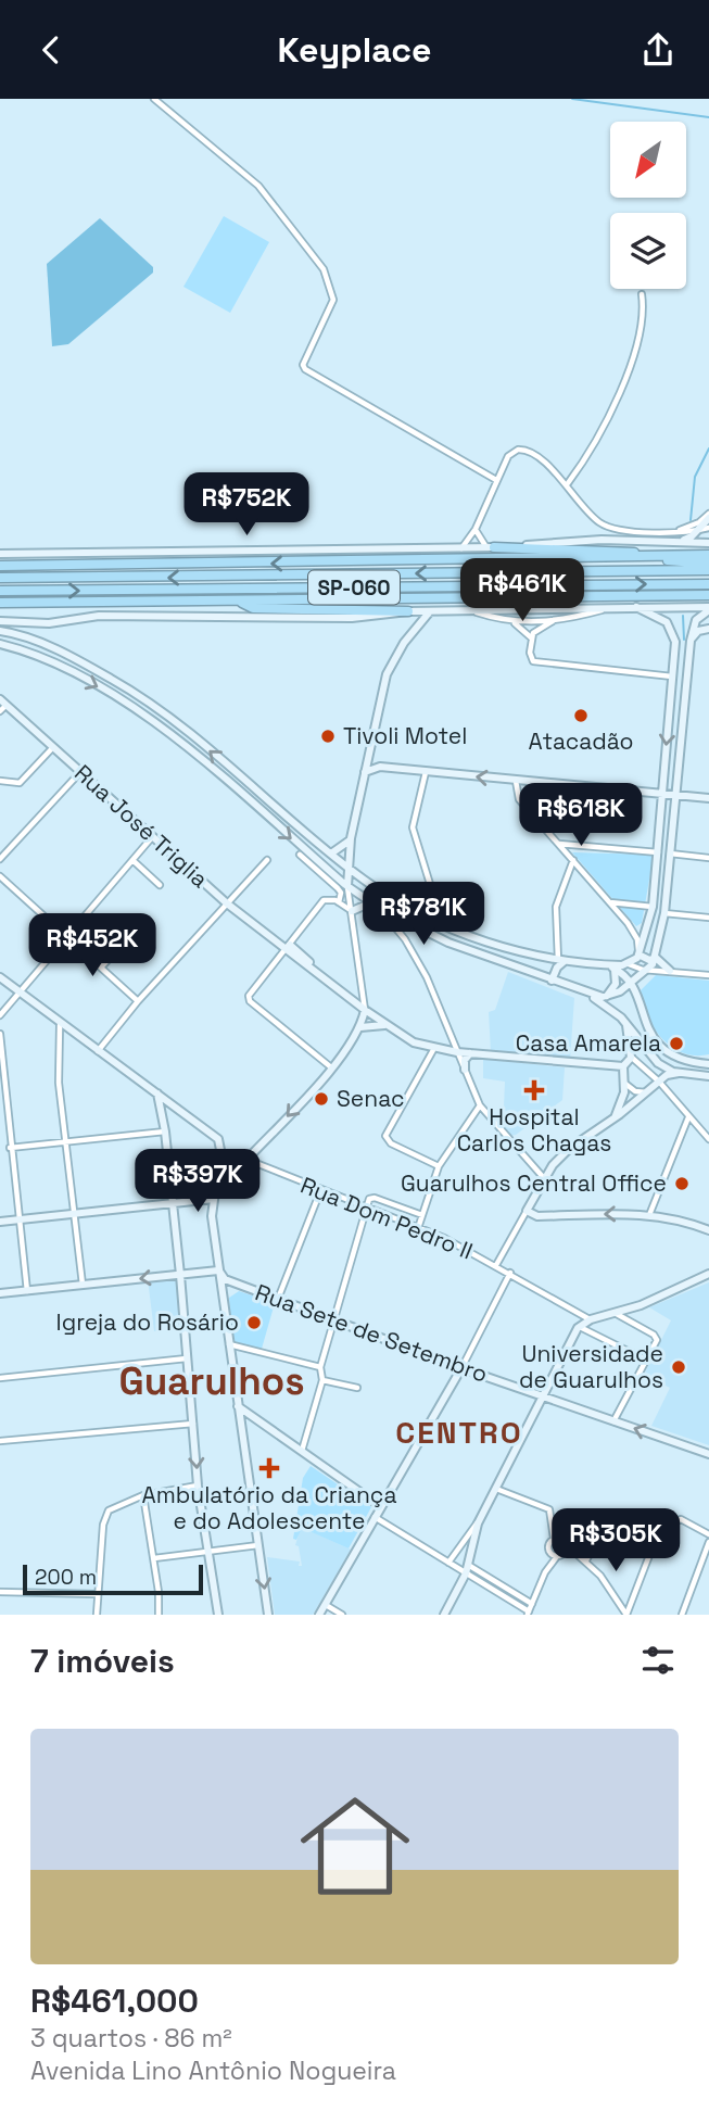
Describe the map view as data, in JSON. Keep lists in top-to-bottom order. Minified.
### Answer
{"streets":{"highway":["SP-060"],"main road":["Rua José Triglia","Rua Dom Pedro II","Rua Sete de Setembro"]},"districts":["Guarulhos","CENTRO"],"places":{"other":["Atacadão","Tivoli Motel","Casa Amarela","Senac","Guarulhos Central Office","Igreja do Rosário","Universidade de Guarulhos"],"health":["Hospital Carlos Chagas","Ambulatório da Criança e do Adolescente"]},"scale_bar":"200 m","north":"bottom left","page":{"header":"Keyplace","price":["R$752K","R$461K","R$618K","R$781K","R$452K","R$397K","R$305K"],"scale":"200 m","heading":"7 imóveis","list":[{"name":"R$461,000","note":"3 quartos · 86 m² · Avenida Lino Antônio Nogueira"}]}}
